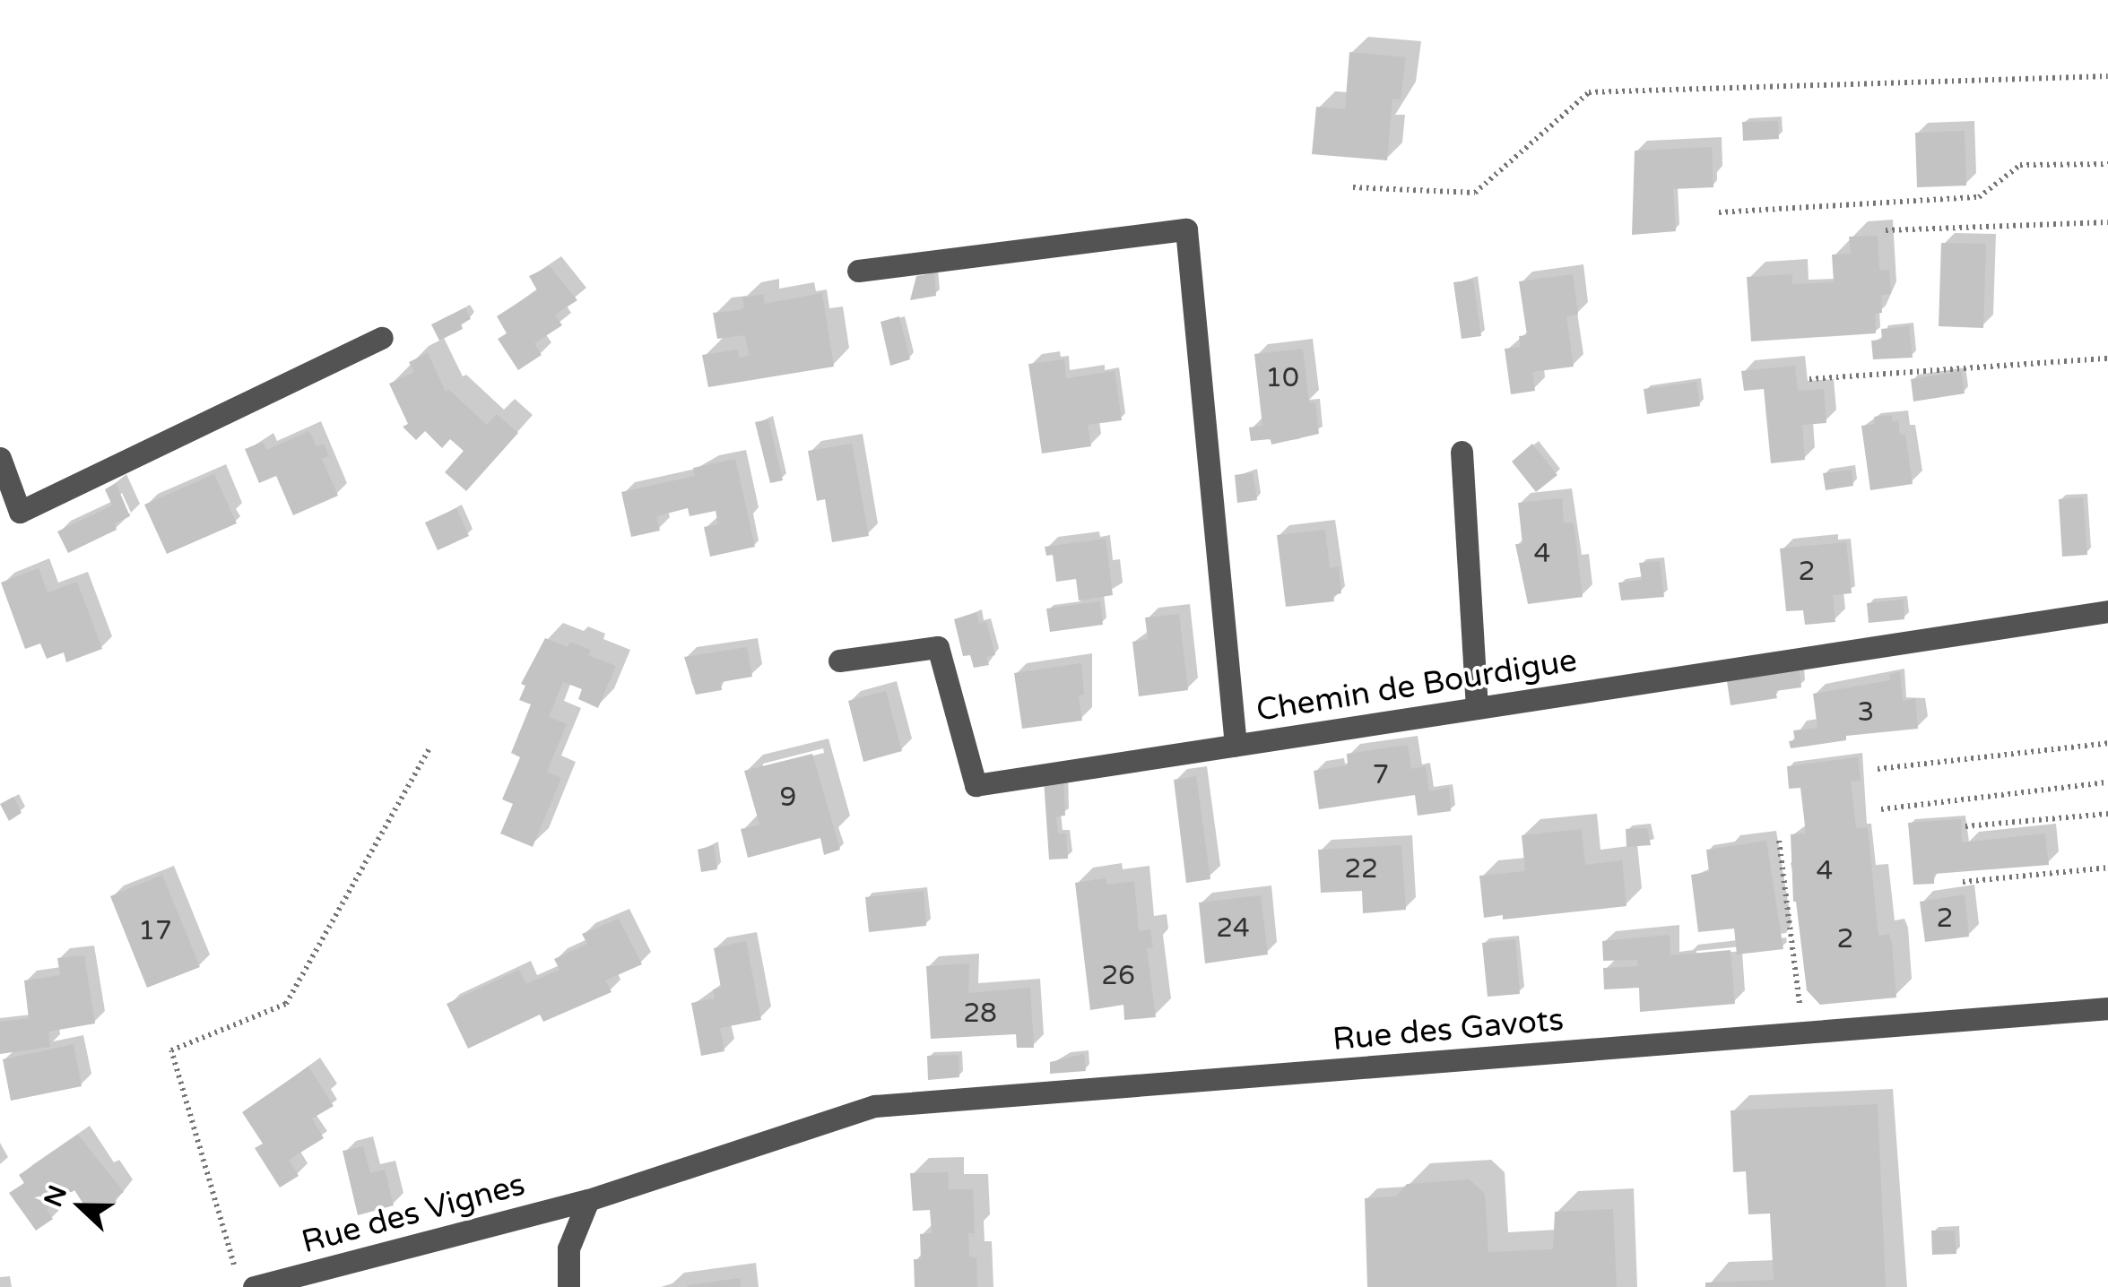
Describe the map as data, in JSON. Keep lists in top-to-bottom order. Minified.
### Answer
{"streets":{"street":["Chemin de Bourdigue","Rue des Gavots","Rue des Vignes"]},"crossings":[["Rue des Gavots","Rue des Vignes"]],"house_numbers":["10","4","2","3","7","9","22","4","2","24","17","2","26","28"],"north":"left"}
